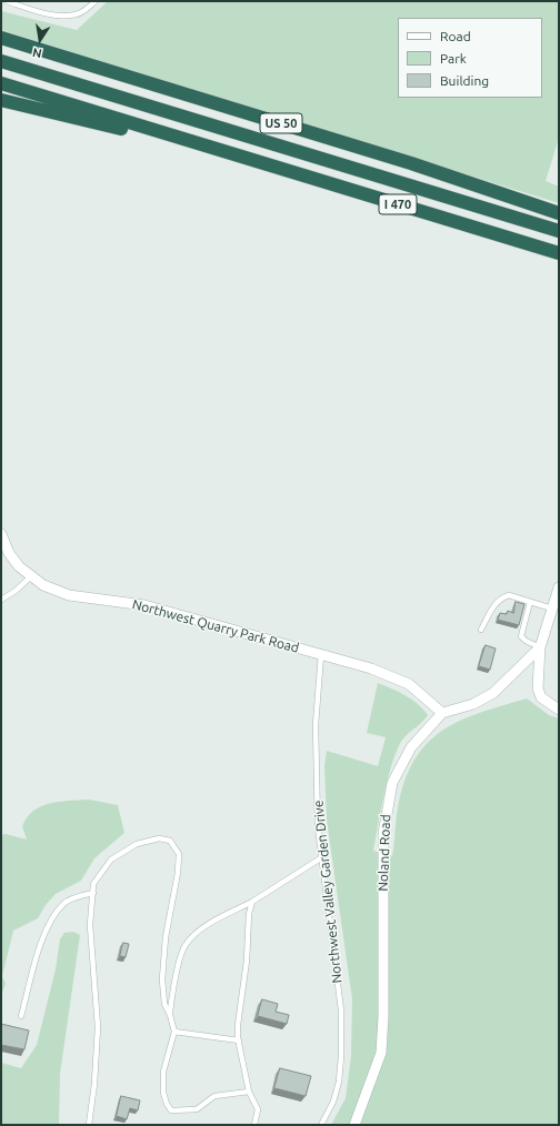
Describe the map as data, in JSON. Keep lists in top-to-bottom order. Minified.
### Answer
{"streets":{"highway":["US 50","I 470"],"street":["Northwest Quarry Park Road","Noland Road"],"lane":["Northwest Valley Garden Drive"]},"crossings":[["Northwest Quarry Park Road","Noland Road"],["Northwest Quarry Park Road","Northwest Valley Garden Drive"]],"legend":["Road","Park","Building"],"north":"bottom"}
